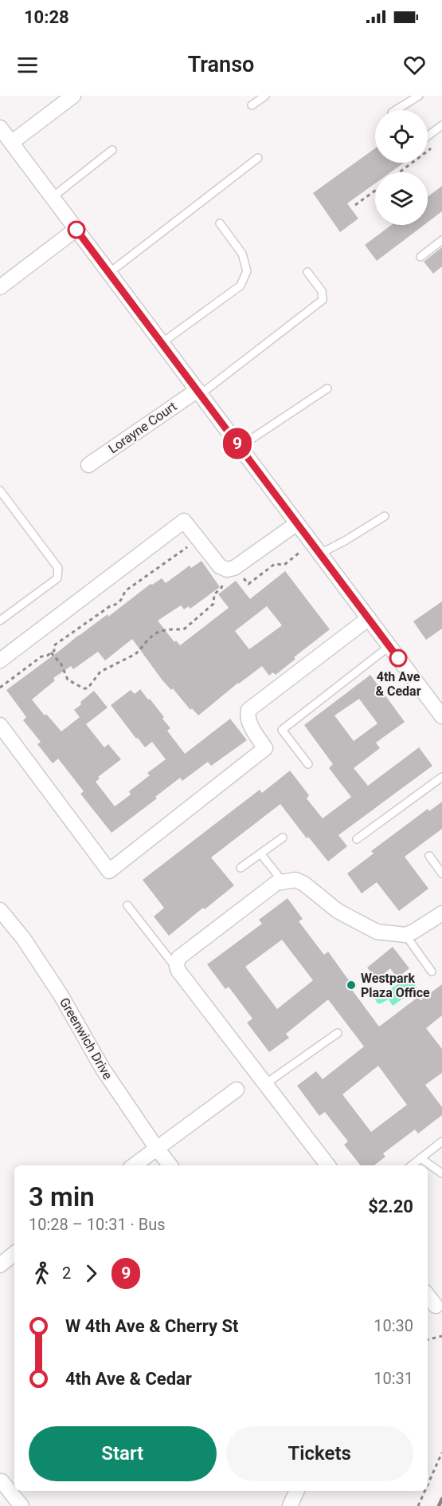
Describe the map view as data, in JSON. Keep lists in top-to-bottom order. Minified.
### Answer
{"streets":{"street":["Lorayne Court","Greenwich Drive"]},"places":["4th Ave & Cedar","Westpark Plaza Office"],"lines":["bus line 9"],"page":{"status":"10:28","header":"Transo","on_map":"9","heading":["3 min","10:28 – 10:31 · Bus","$2.20"],"legs":["2","9"],"list":[{"name":"W 4th Ave & Cherry St","value":"10:30"},{"name":"4th Ave & Cedar","value":"10:31"}],"buttons":["Start","Tickets"]}}
